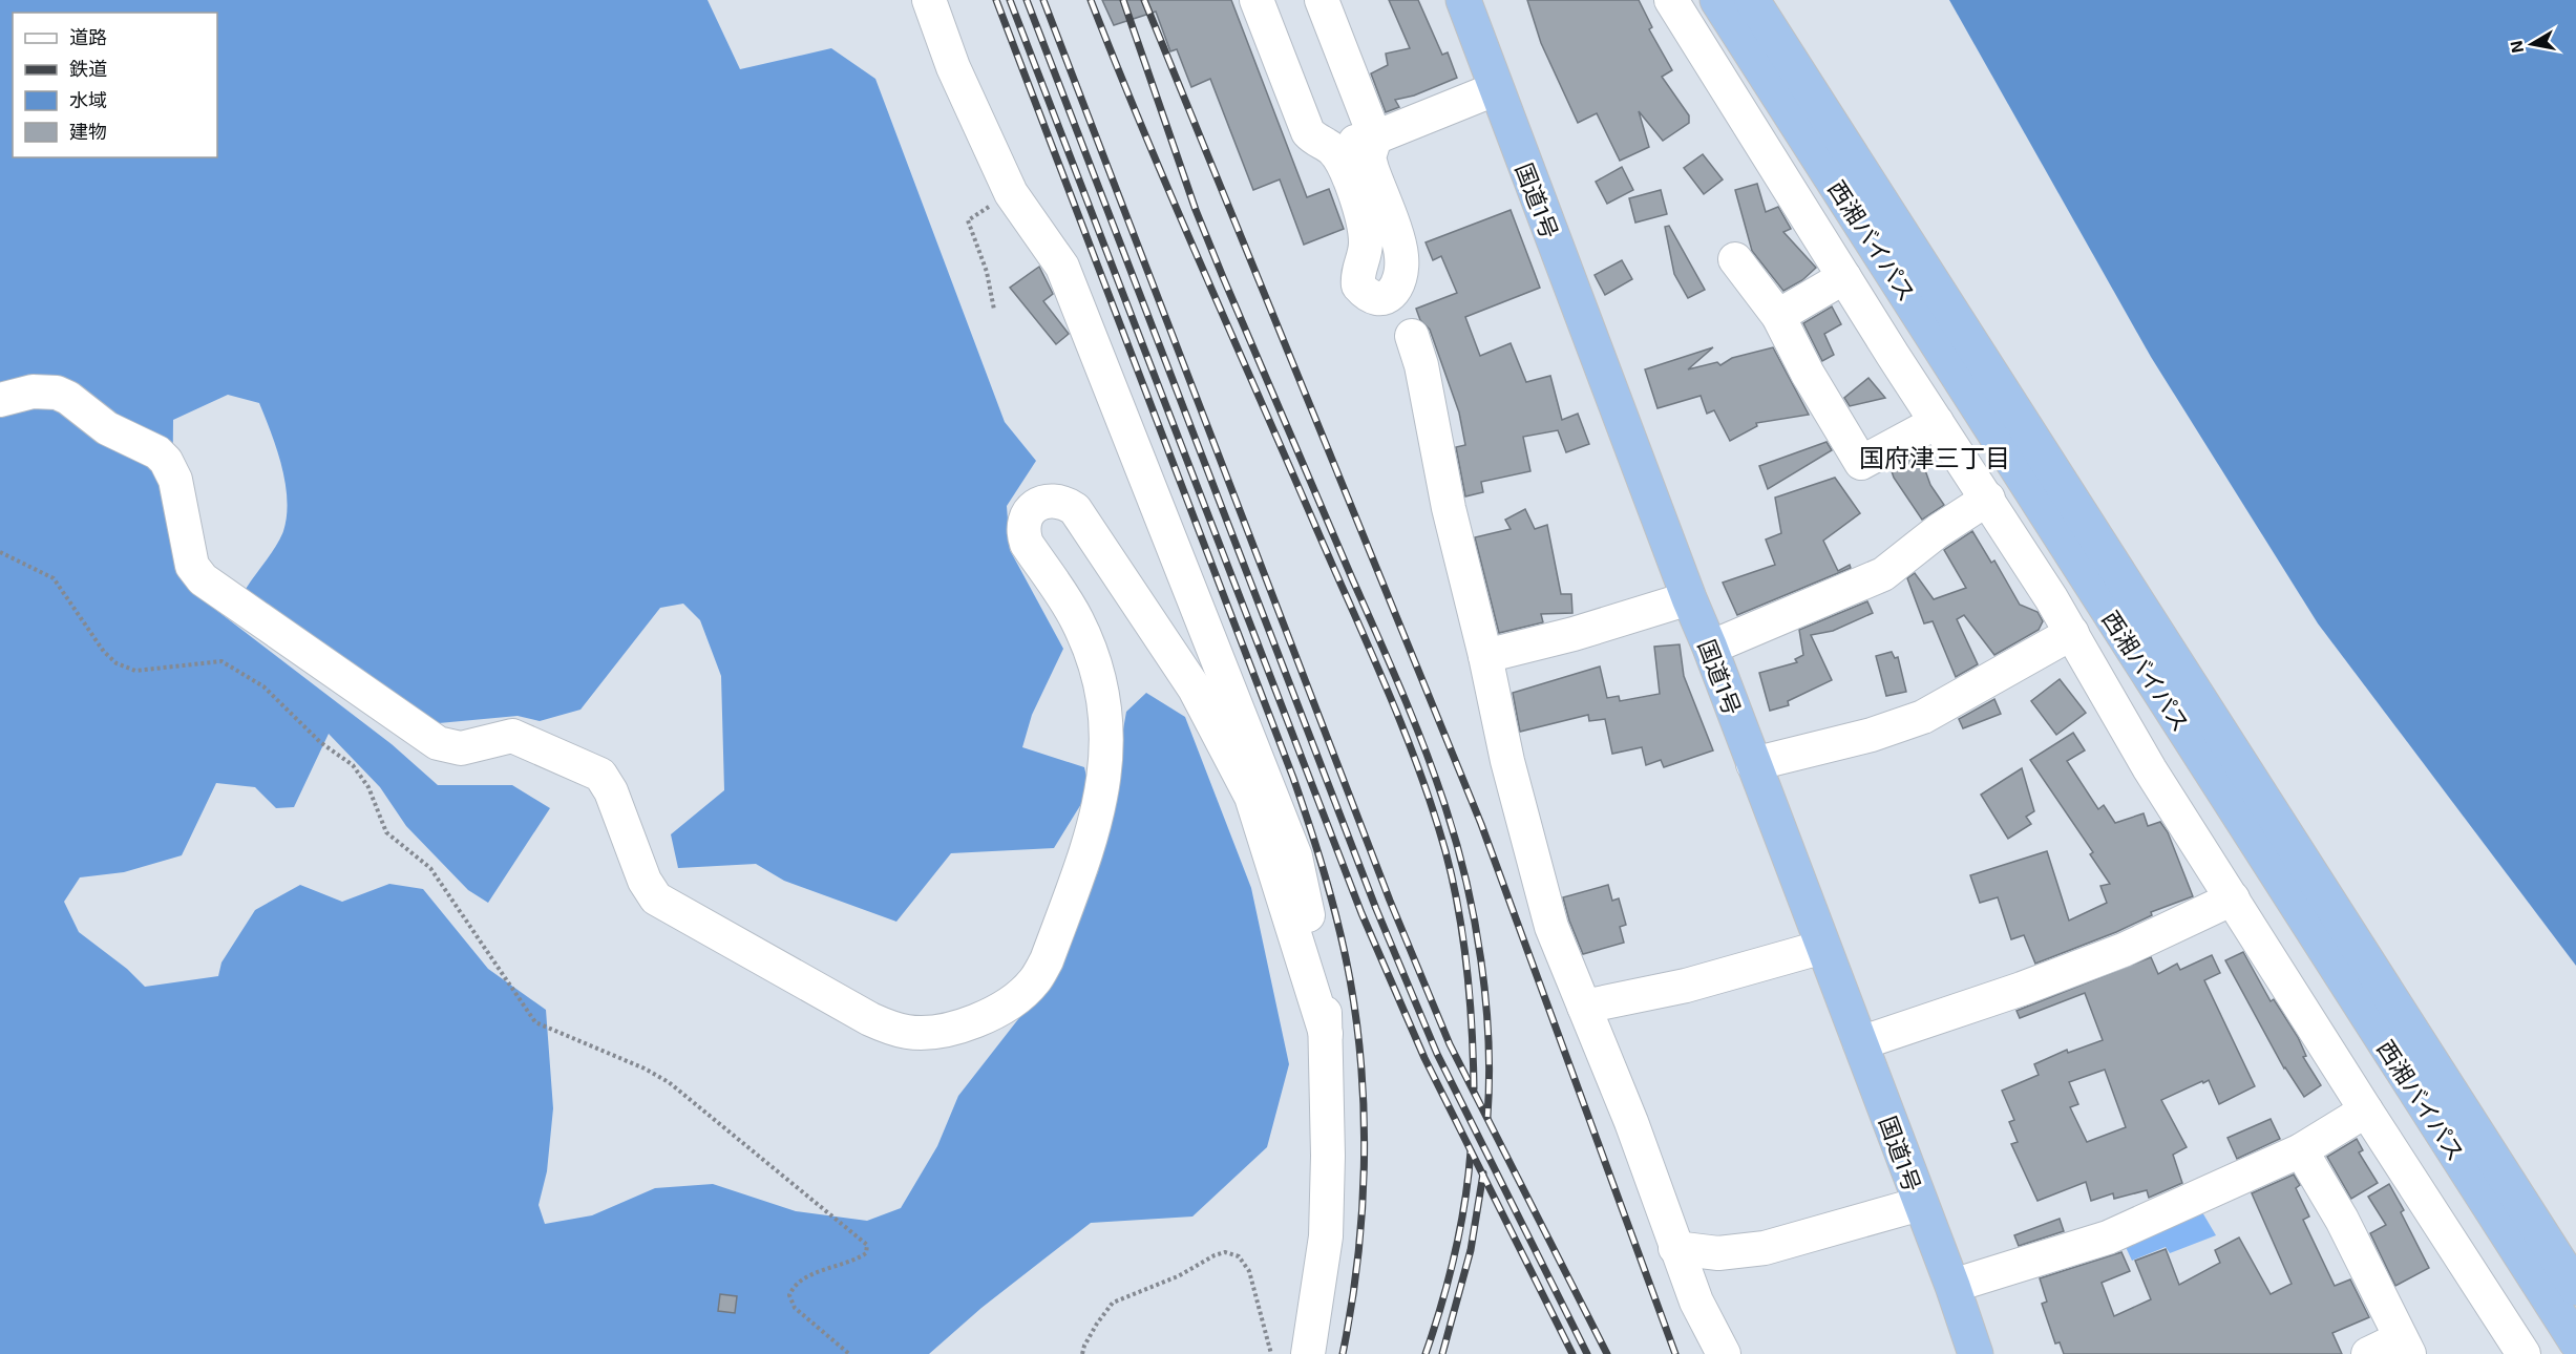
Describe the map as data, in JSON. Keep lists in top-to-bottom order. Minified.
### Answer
{"streets":{"highway":["国道1号","西湘バイパス"]},"districts":["国府津三丁目"],"legend":["道路","鉄道","水域","建物"],"north":"left"}
